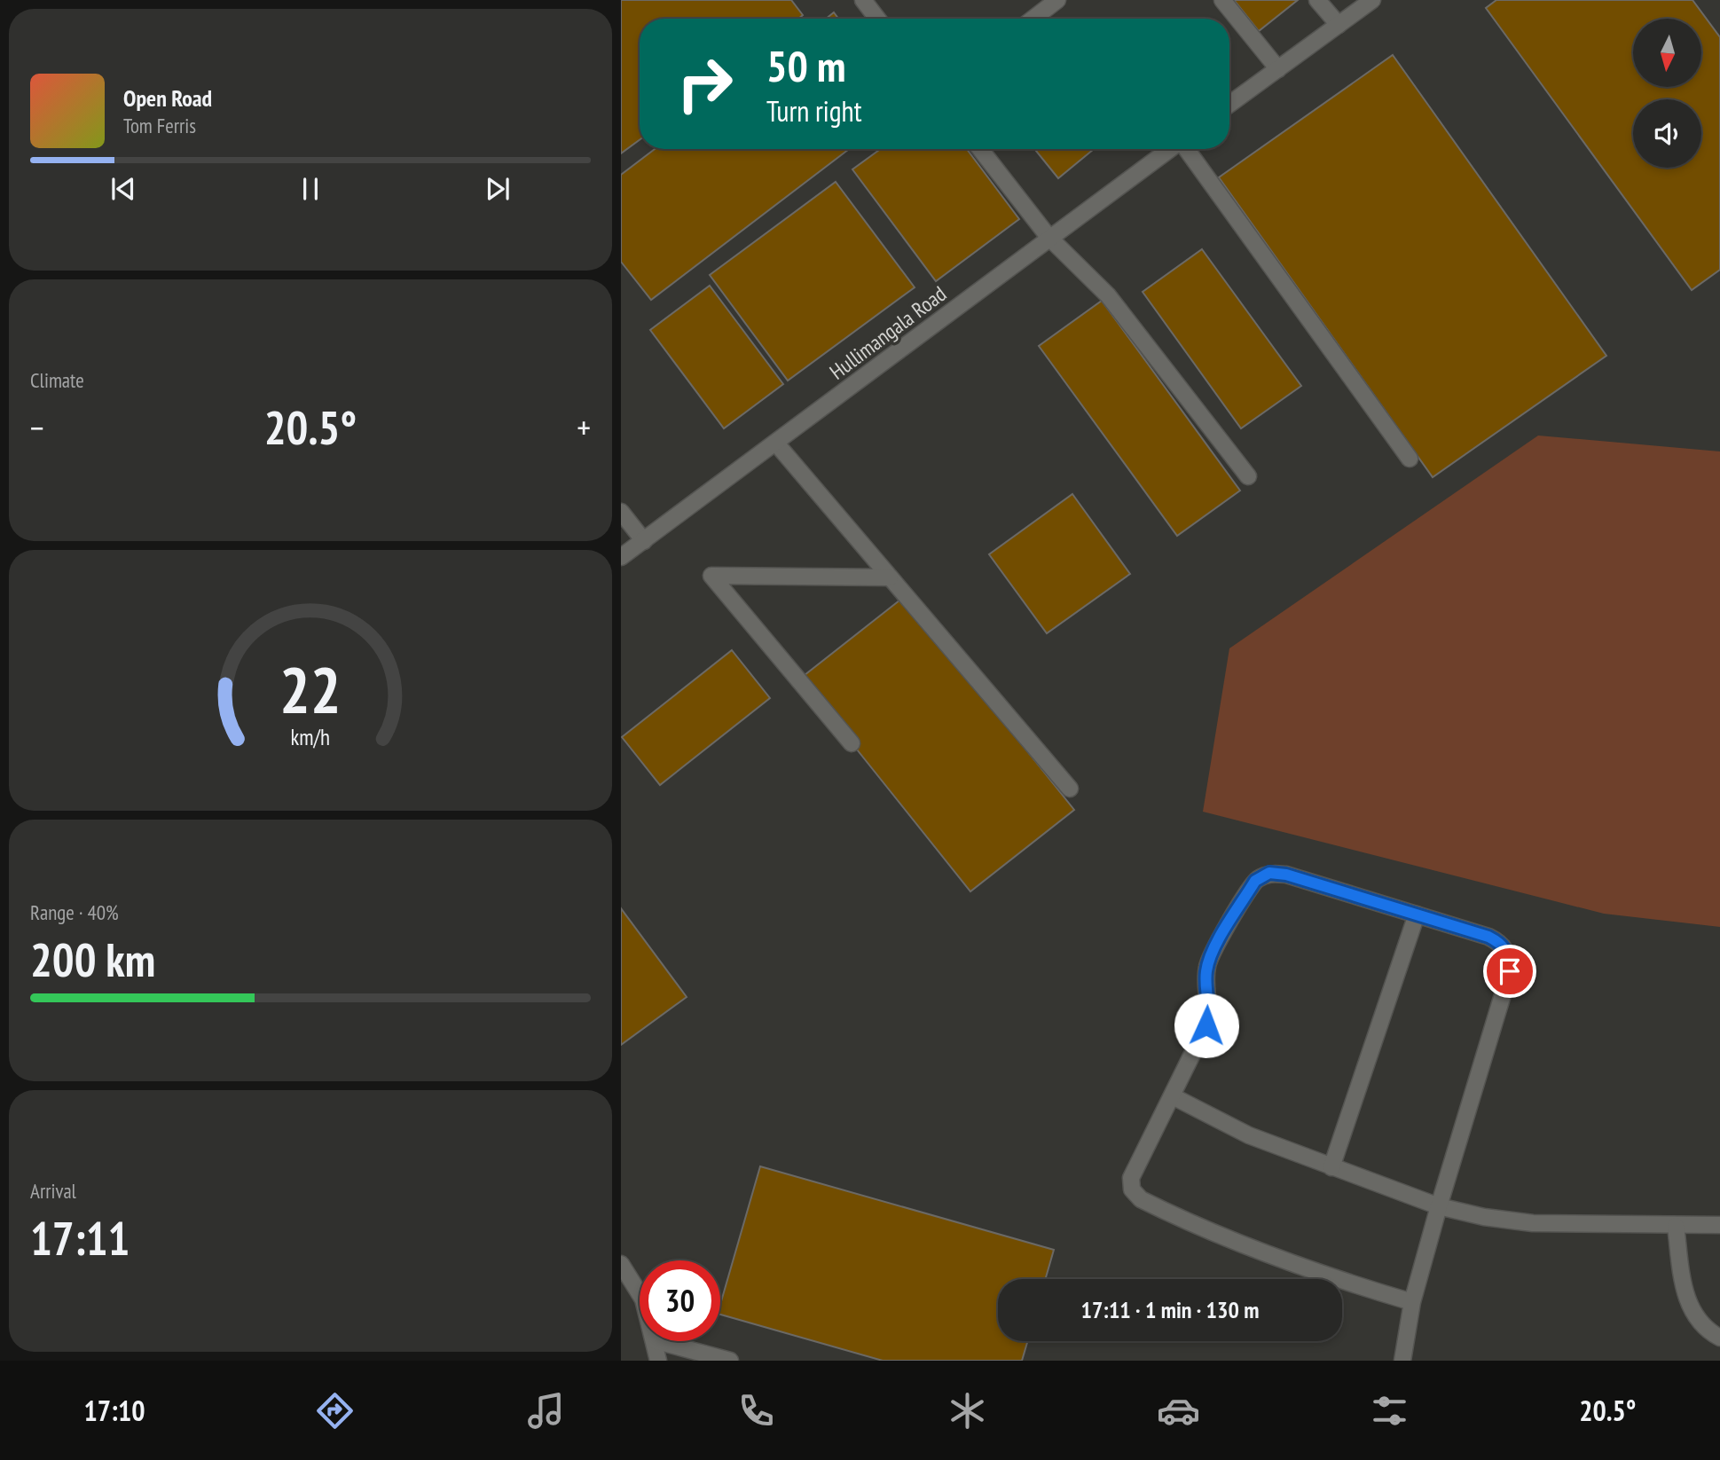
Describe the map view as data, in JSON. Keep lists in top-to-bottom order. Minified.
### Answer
{"streets":{"street":["Hullimangala Road"]},"north":"bottom","page":{"turn":["50 m","Turn right"],"song":["Open Road","Tom Ferris"],"tile":["Climate",["Range · 40%","200 km"],["Arrival","17:11"]],"heat":["−","20.5°","+"],"limit":"30","trip":"17:11 · 1 min · 130 m","tabs":["17:10","20.5°"],"gauge":["22","km/h"]}}
